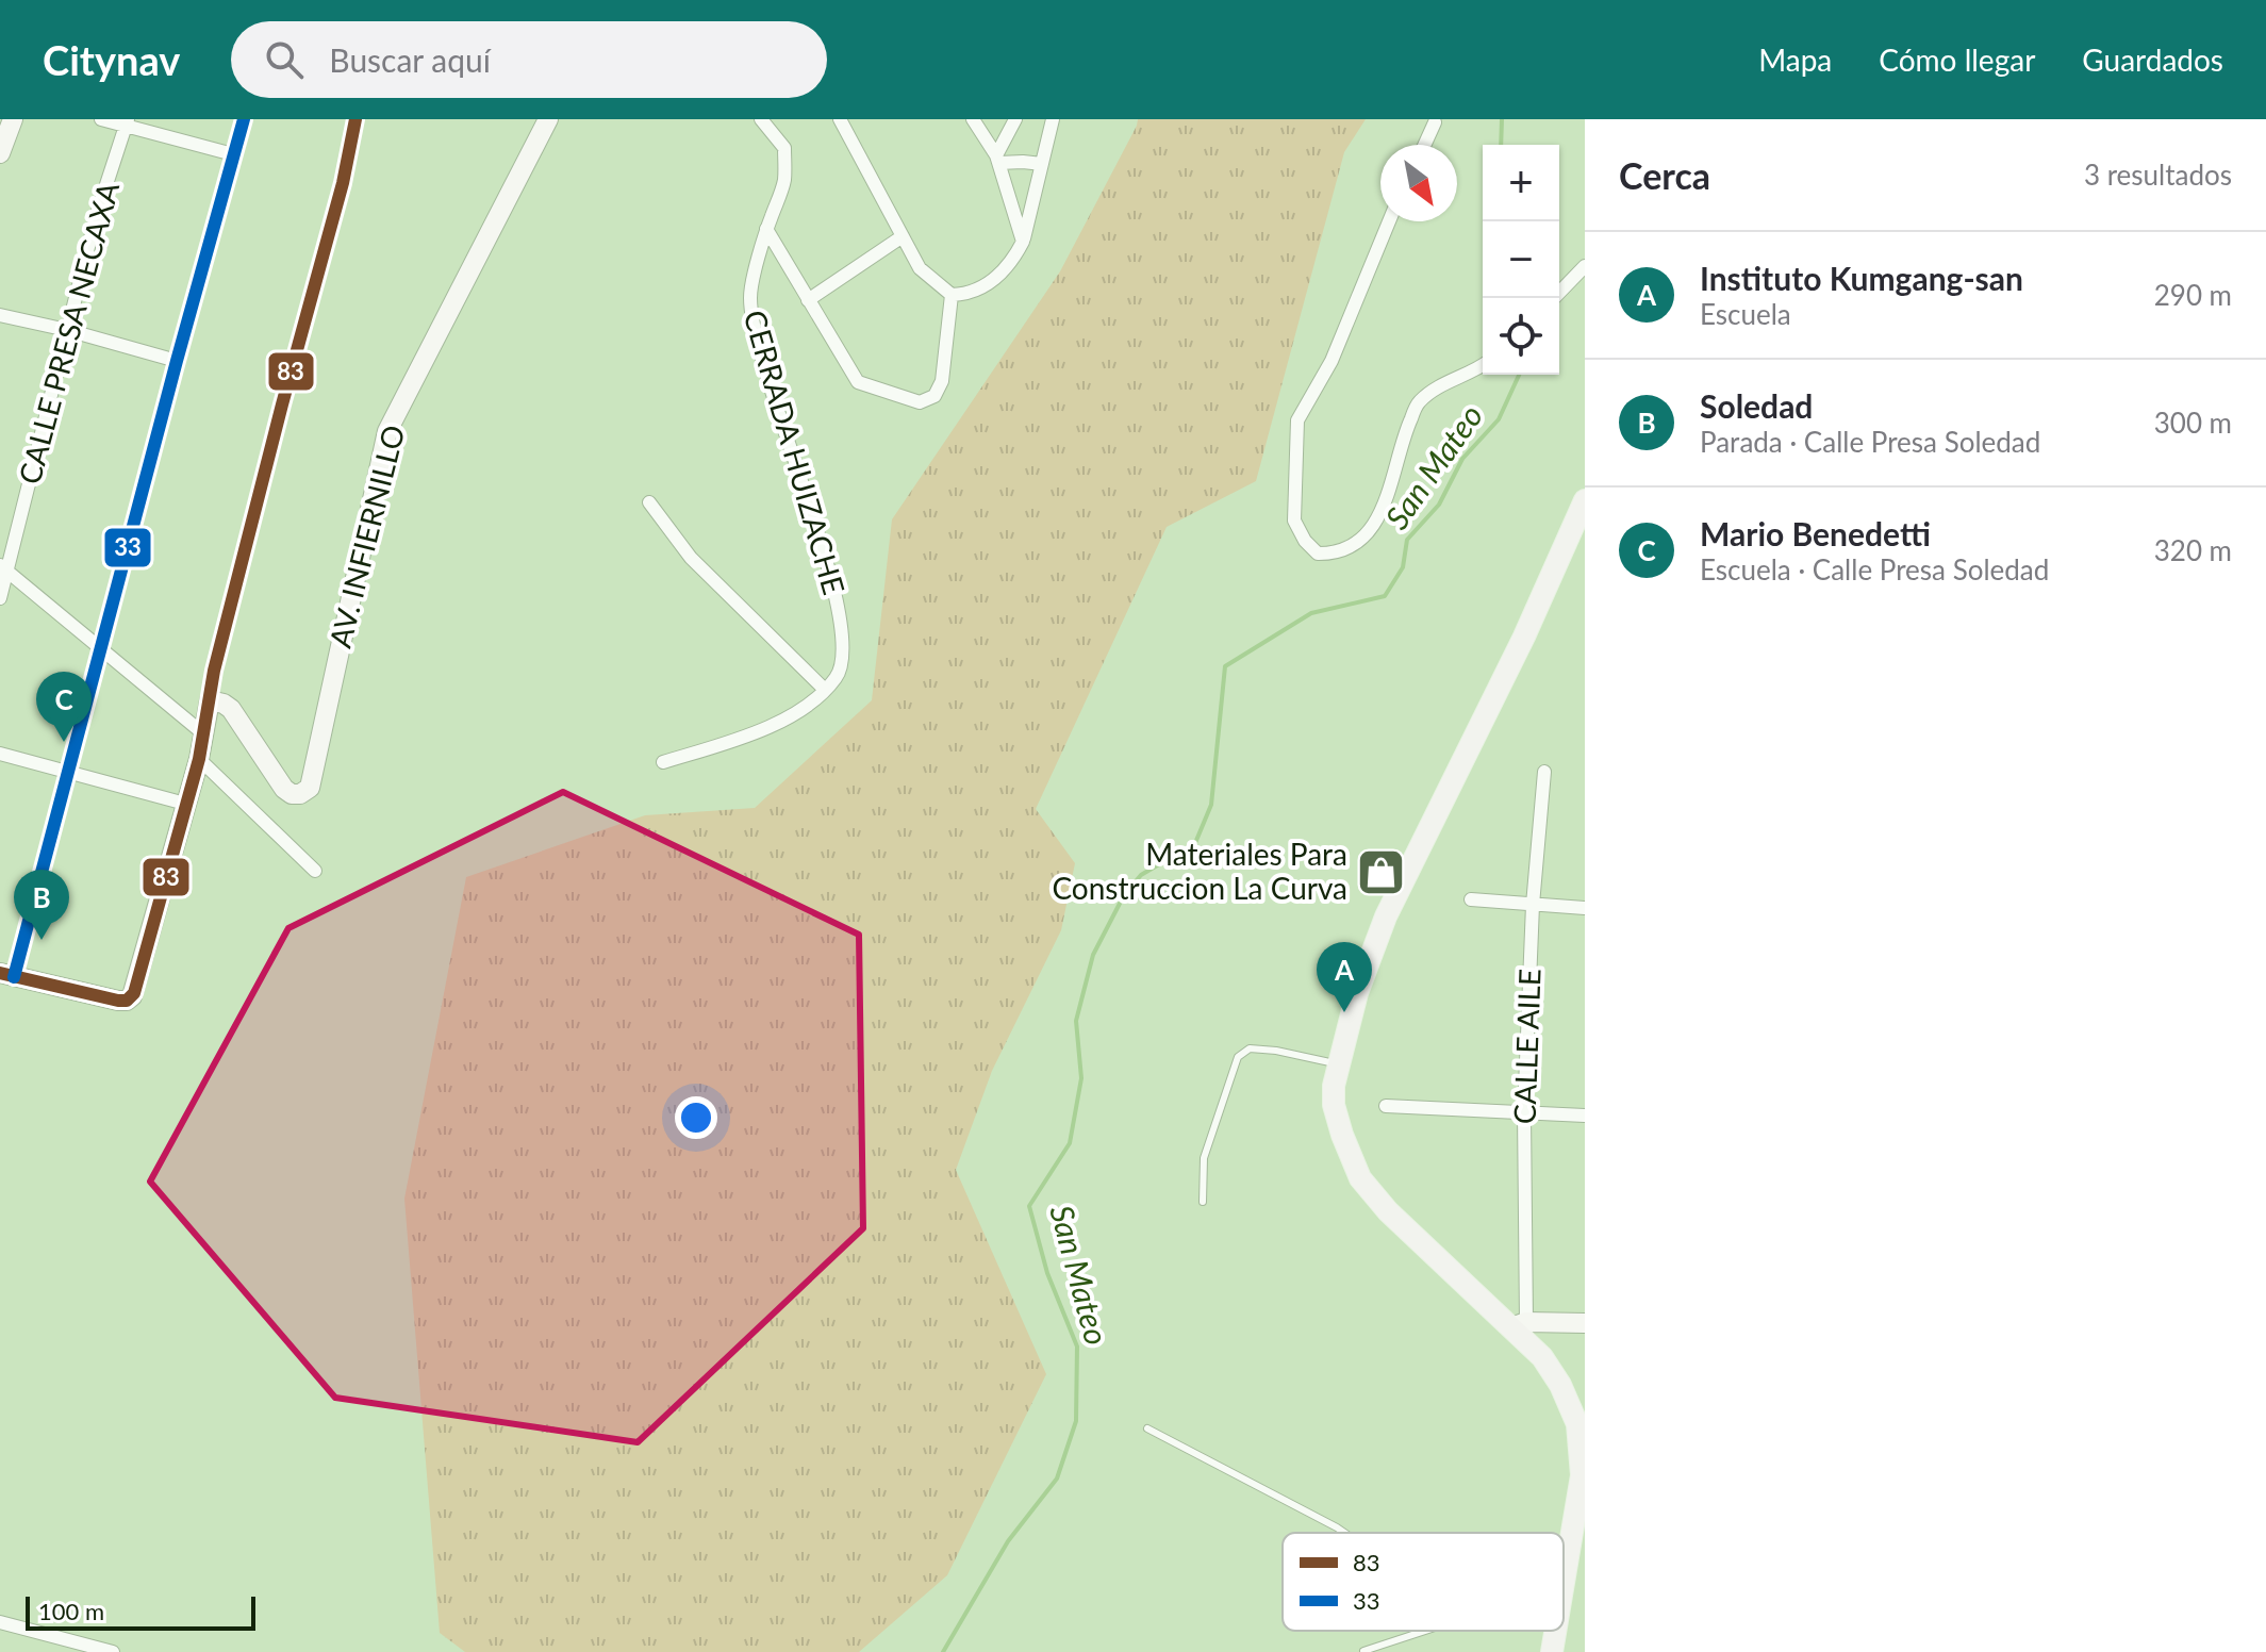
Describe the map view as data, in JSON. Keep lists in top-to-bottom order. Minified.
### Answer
{"streets":{"street":["CALLE PRESA NECAXA","CERRADA HUIZACHE","AV. INFIERNILLO","CALLE AILE"]},"water":["San Mateo"],"places":{"shop":["Materiales Para Construccion La Curva"]},"lines":["transit line 83","transit line 33"],"legend":["83","33"],"scale_bar":"100 m","north":"bottom right","page":{"header":"Citynav","search":"Buscar aquí","nav":["Mapa","Cómo llegar","Guardados"],"heading":["Cerca","3 resultados"],"map_buttons":["+","−"],"list":[{"mark":"A","name":"Instituto Kumgang-san","note":"Escuela","value":"290 m"},{"mark":"B","name":"Soledad","note":"Parada · Calle Presa Soledad","value":"300 m"},{"mark":"C","name":"Mario Benedetti","note":"Escuela · Calle Presa Soledad","value":"320 m"}],"pins":["C","B","A"],"scale":"100 m"}}
